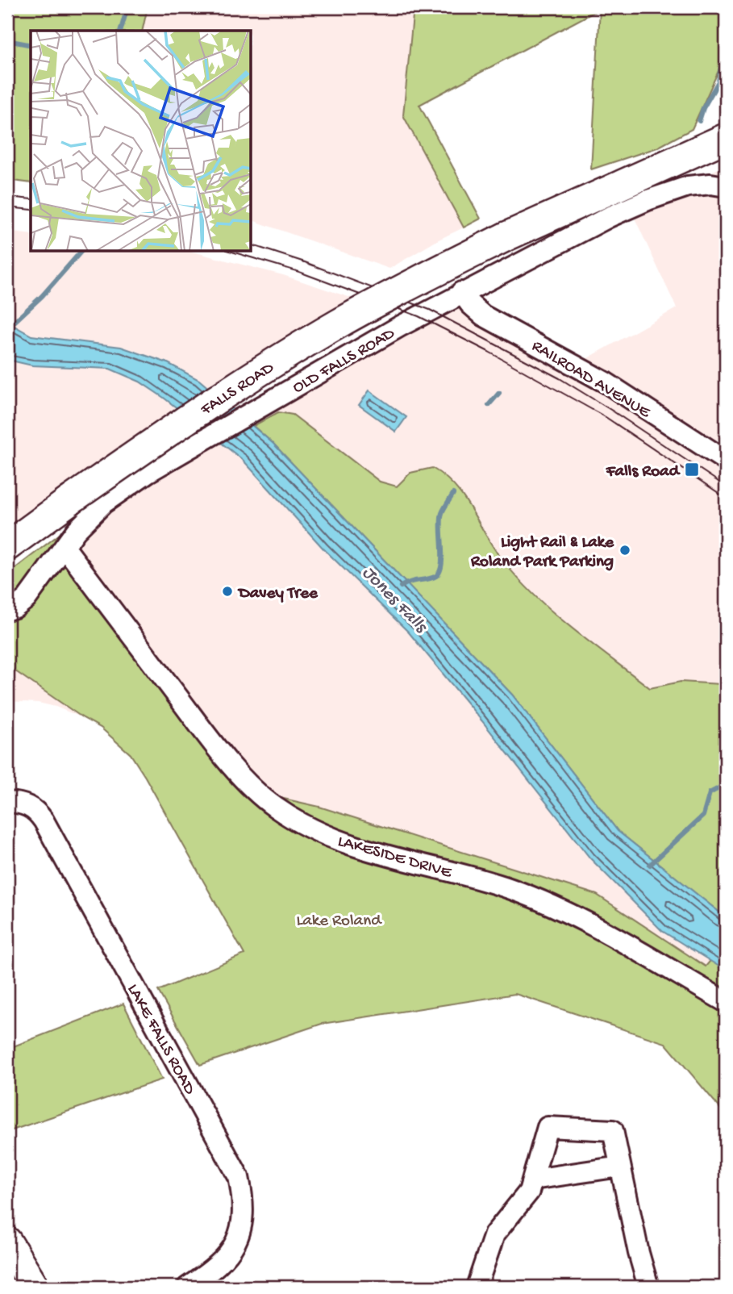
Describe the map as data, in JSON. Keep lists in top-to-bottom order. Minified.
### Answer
{"streets":{"main road":["FALLS ROAD"],"street":["OLD FALLS ROAD","RAILROAD AVENUE","LAKESIDE DRIVE","LAKE FALLS ROAD"]},"crossings":[["OLD FALLS ROAD","RAILROAD AVENUE"],["OLD FALLS ROAD","LAKESIDE DRIVE"]],"water":["Jones Falls"],"parks":["Lake Roland"],"places":{"transit":["Falls Road"],"other":["Light Rail & Lake Roland Park Parking","Davey Tree"]}}
